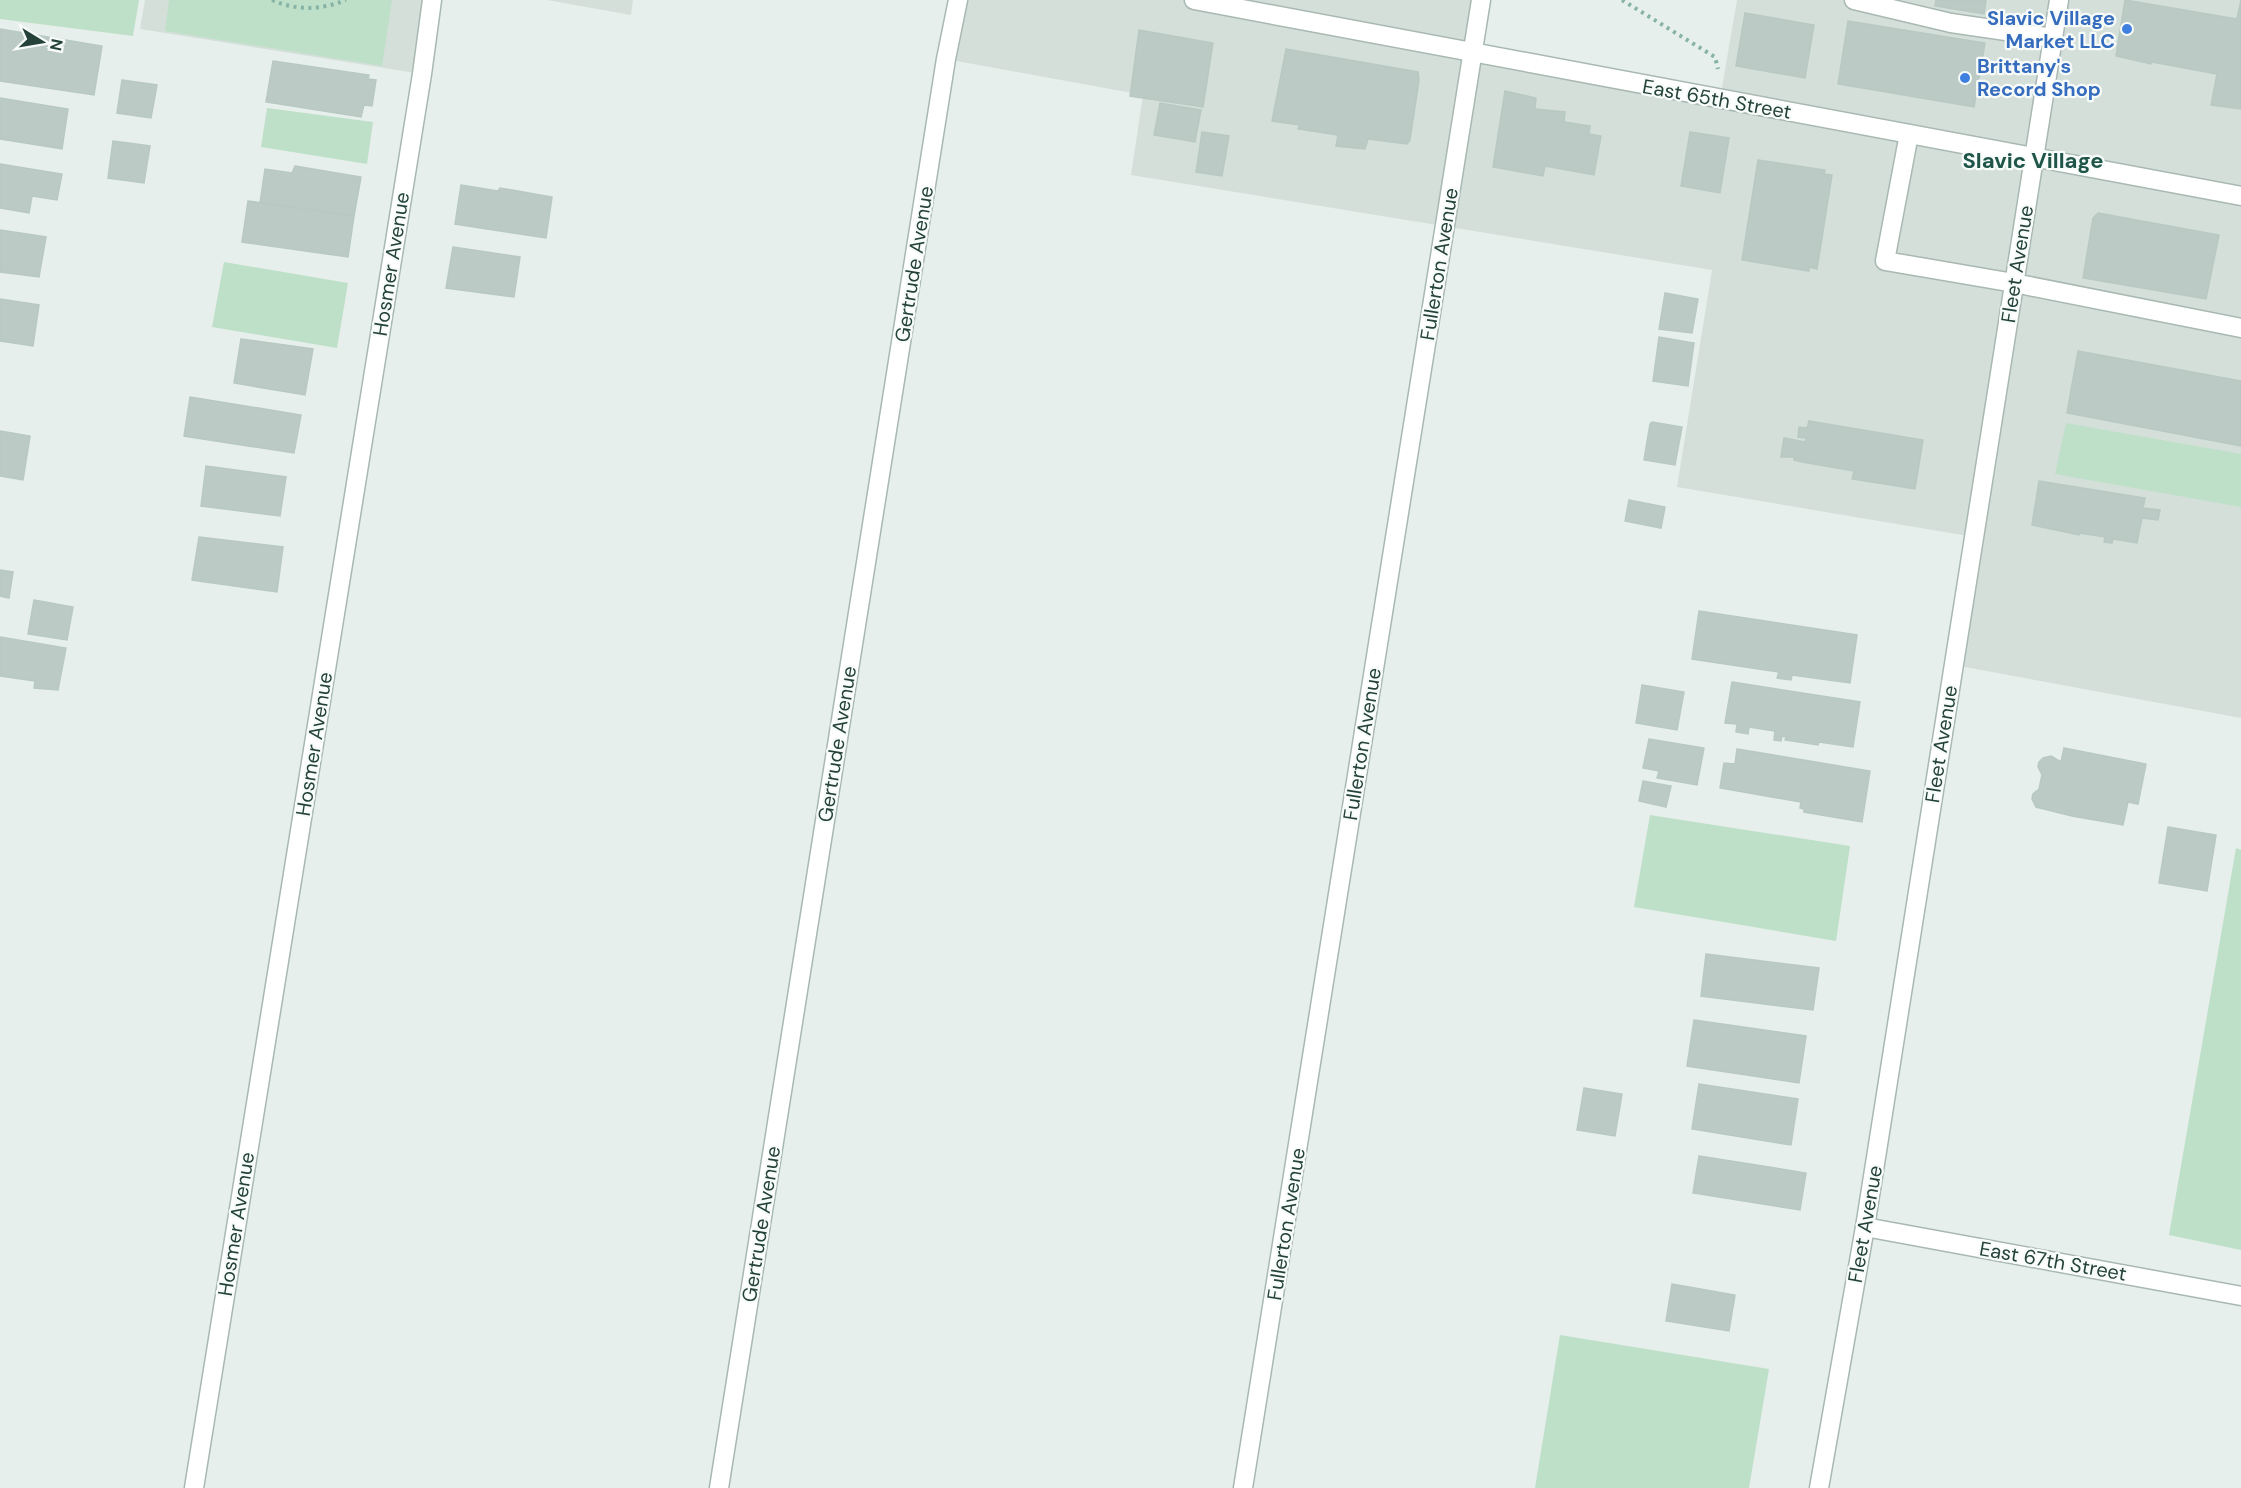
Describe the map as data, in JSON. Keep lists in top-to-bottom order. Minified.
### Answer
{"streets":{"street":["East 65th Street","Hosmer Avenue","Gertrude Avenue","Fullerton Avenue","Fleet Avenue","East 67th Street"]},"crossings":[["East 65th Street","Fullerton Avenue"],["East 65th Street","Fleet Avenue"],["Fleet Avenue","East 67th Street"]],"districts":["Slavic Village"],"places":["Slavic Village Market LLC","Brittany's Record Shop"],"north":"right"}
